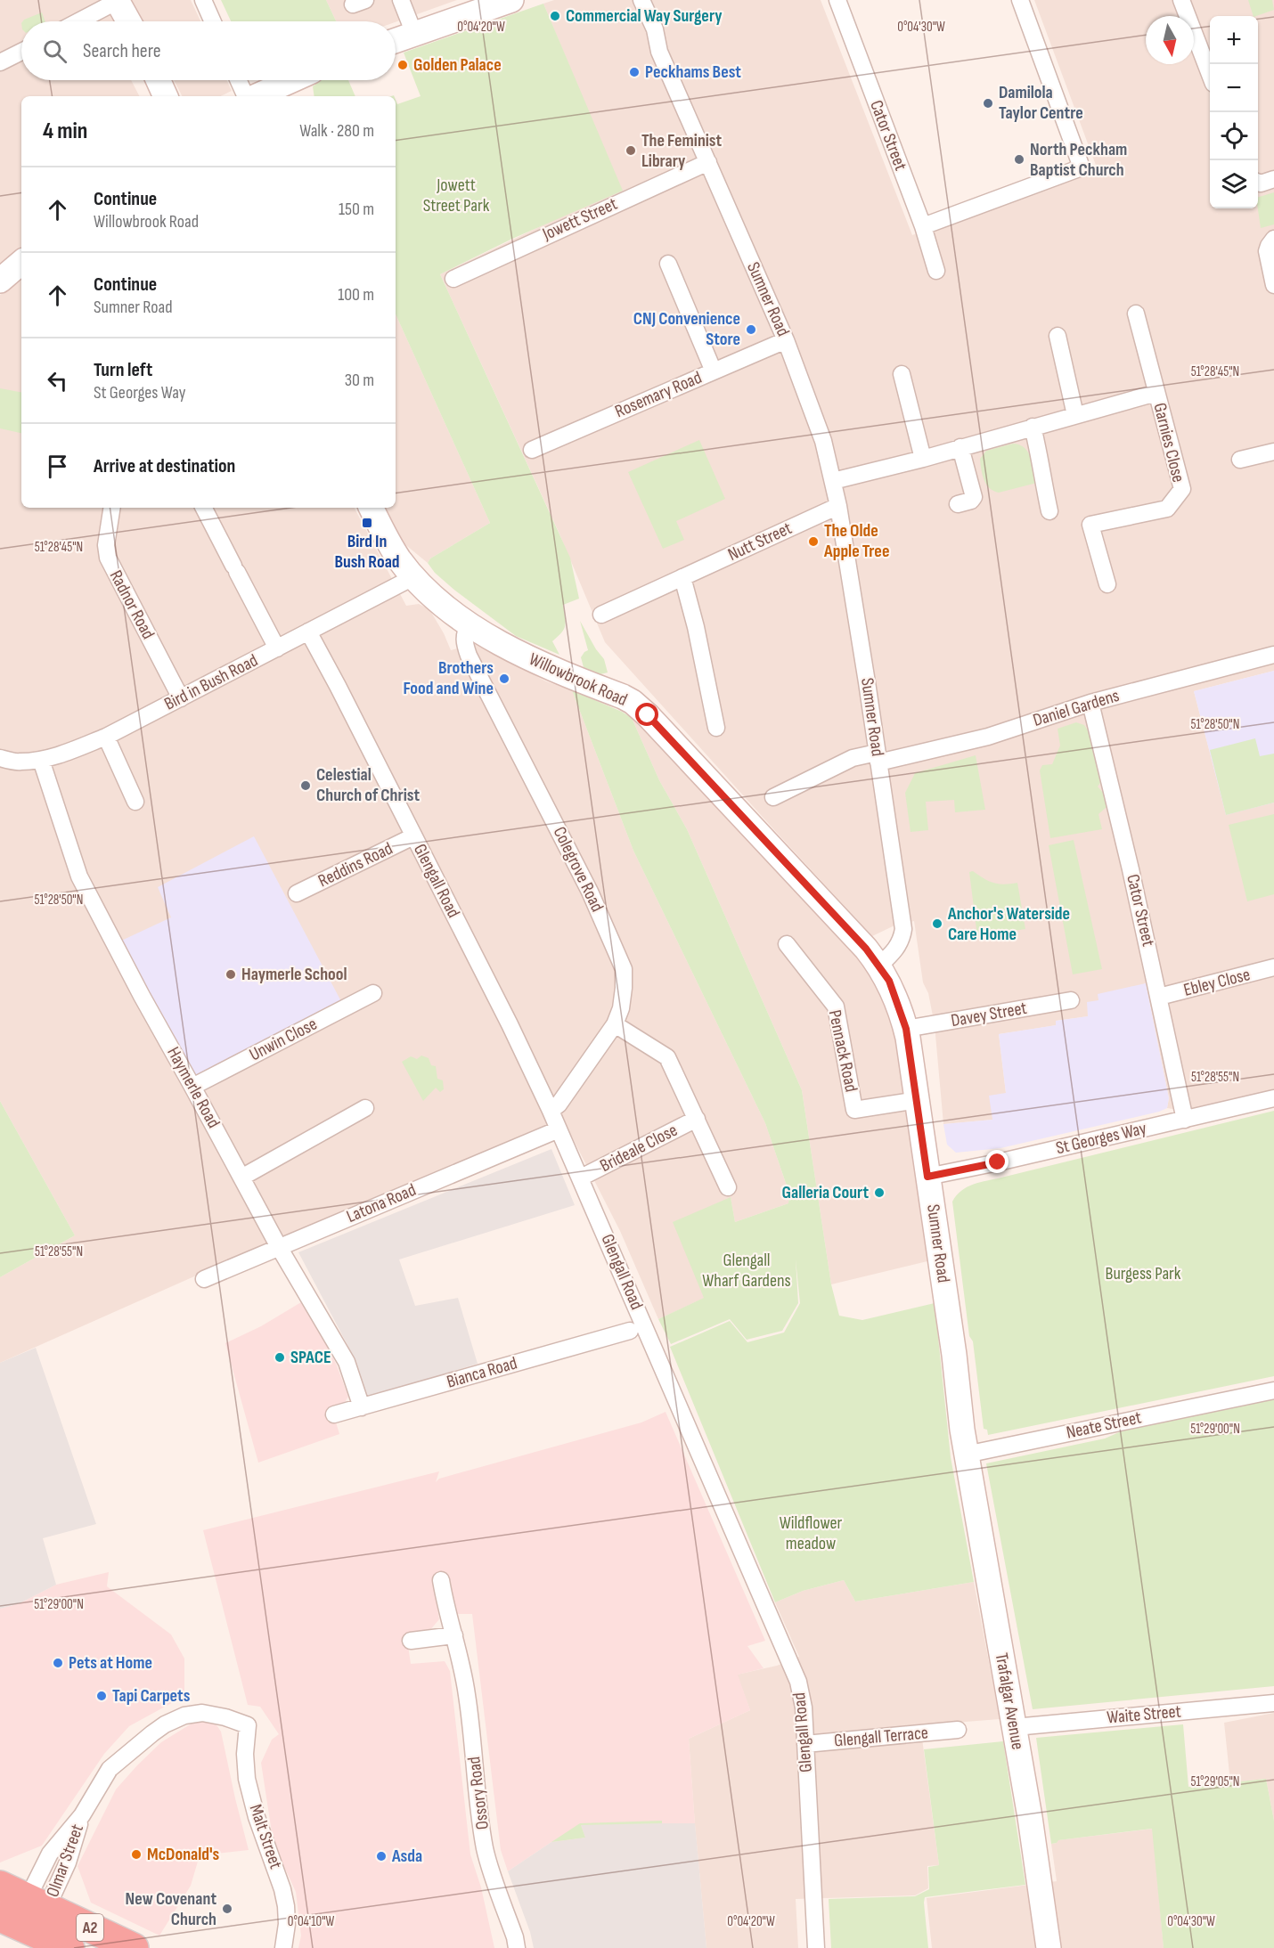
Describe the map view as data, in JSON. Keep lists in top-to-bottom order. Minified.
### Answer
{"streets":{"highway":["A2"],"main road":["Sumner Road","Willowbrook Road","Trafalgar Avenue"],"street":["Cator Street","Jowett Street","Rosemary Road","Garnies Close","Nutt Street","Radnor Road","Bird in Bush Road","Daniel Gardens","Reddins Road","Colegrove Road","Glengall Road","Ebley Close","Davey Street","Unwin Close","Pennack Road","Haymerle Road","St Georges Way","Brideale Close","Latona Road","Bianca Road","Neate Street","Waite Street","Glengall Terrace","Ossory Road","Malt Street","Olmar Street"]},"crossings":[["Cator Street","Daniel Gardens"],["Cator Street","Ebley Close"],["Cator Street","St Georges Way"],["Jowett Street","Sumner Road"],["Sumner Road","Rosemary Road"],["Sumner Road","Garnies Close"],["Sumner Road","Nutt Street"],["Sumner Road","Willowbrook Road"],["Sumner Road","Daniel Gardens"],["Sumner Road","Davey Street"],["Sumner Road","Pennack Road"],["Sumner Road","St Georges Way"],["Sumner Road","Neate Street"],["Sumner Road","Trafalgar Avenue"],["Radnor Road","Bird in Bush Road"],["Willowbrook Road","Bird in Bush Road"],["Willowbrook Road","Colegrove Road"],["Bird in Bush Road","Glengall Road"],["Bird in Bush Road","Haymerle Road"],["Reddins Road","Glengall Road"],["Colegrove Road","Glengall Road"],["Colegrove Road","Brideale Close"],["Glengall Road","Brideale Close"],["Glengall Road","Latona Road"],["Glengall Road","Glengall Terrace"],["Unwin Close","Haymerle Road"],["Haymerle Road","Latona Road"],["Haymerle Road","Bianca Road"],["Neate Street","Trafalgar Avenue"],["Trafalgar Avenue","Waite Street"],["Malt Street","Olmar Street"],["Olmar Street","A2"]],"parks":["Jowett Street Park","Glengall Wharf Gardens","Burgess Park","Wildflower meadow"],"places":{"other":["Commercial Way Surgery","Golden Palace","Peckhams Best","Damilola Taylor Centre","The Feminist Library","North Peckham Baptist Church","CNJ Convenience Store","The Olde Apple Tree","Brothers Food and Wine","Celestial Church of Christ","Anchor's Waterside Care Home","Haymerle School","Galleria Court","SPACE","Pets at Home","Tapi Carpets","McDonald's","Asda","New Covenant Church"],"transit":["Bird In Bush Road"]},"north":"bottom","page":{"map_buttons":["+","−"],"search":"Search here","heading":["4 min","Walk · 280 m"],"list":[["Continue","Willowbrook Road","150 m"],["Continue","Sumner Road","100 m"],["Turn left","St Georges Way","30 m"],"Arrive at destination"]},"coordinates":["0°04'20\"W","0°04'30\"W","51°28'45\"N","51°28'50\"N","51°28'55\"N","51°29'00\"N","51°29'05\"N","0°04'10\"W"]}
